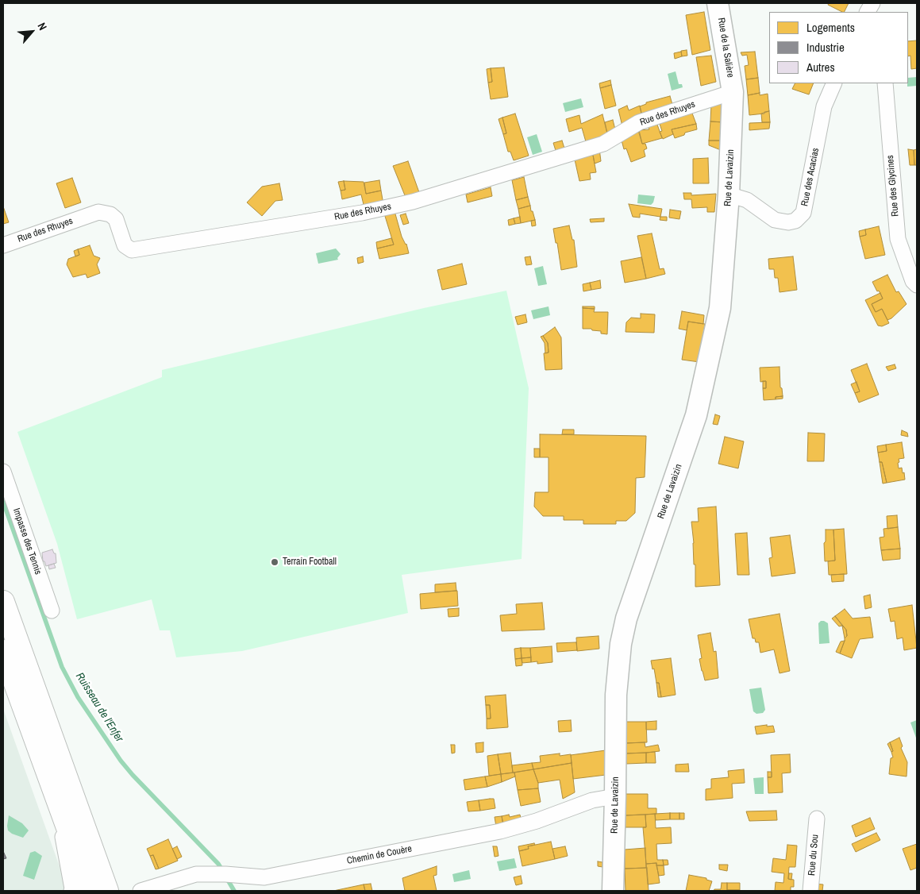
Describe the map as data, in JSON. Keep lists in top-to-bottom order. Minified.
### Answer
{"streets":{"main road":["Rue de la Salière","Rue de Lavaizin"],"street":["Rue des Rhuyes","Rue des Acacias","Rue des Glycines","Impasse des Tennis","Chemin de Couère","Rue du Sou"]},"crossings":[["Rue de la Salière","Rue des Rhuyes"],["Rue de la Salière","Rue de Lavaizin"],["Rue des Rhuyes","Rue de Lavaizin"],["Rue des Acacias","Rue de Lavaizin"],["Rue de Lavaizin","Chemin de Couère"]],"water":["Ruisseau de l'Enfer"],"places":["Terrain Football"],"legend":["Logements","Industrie","Autres"],"north":"top right"}
